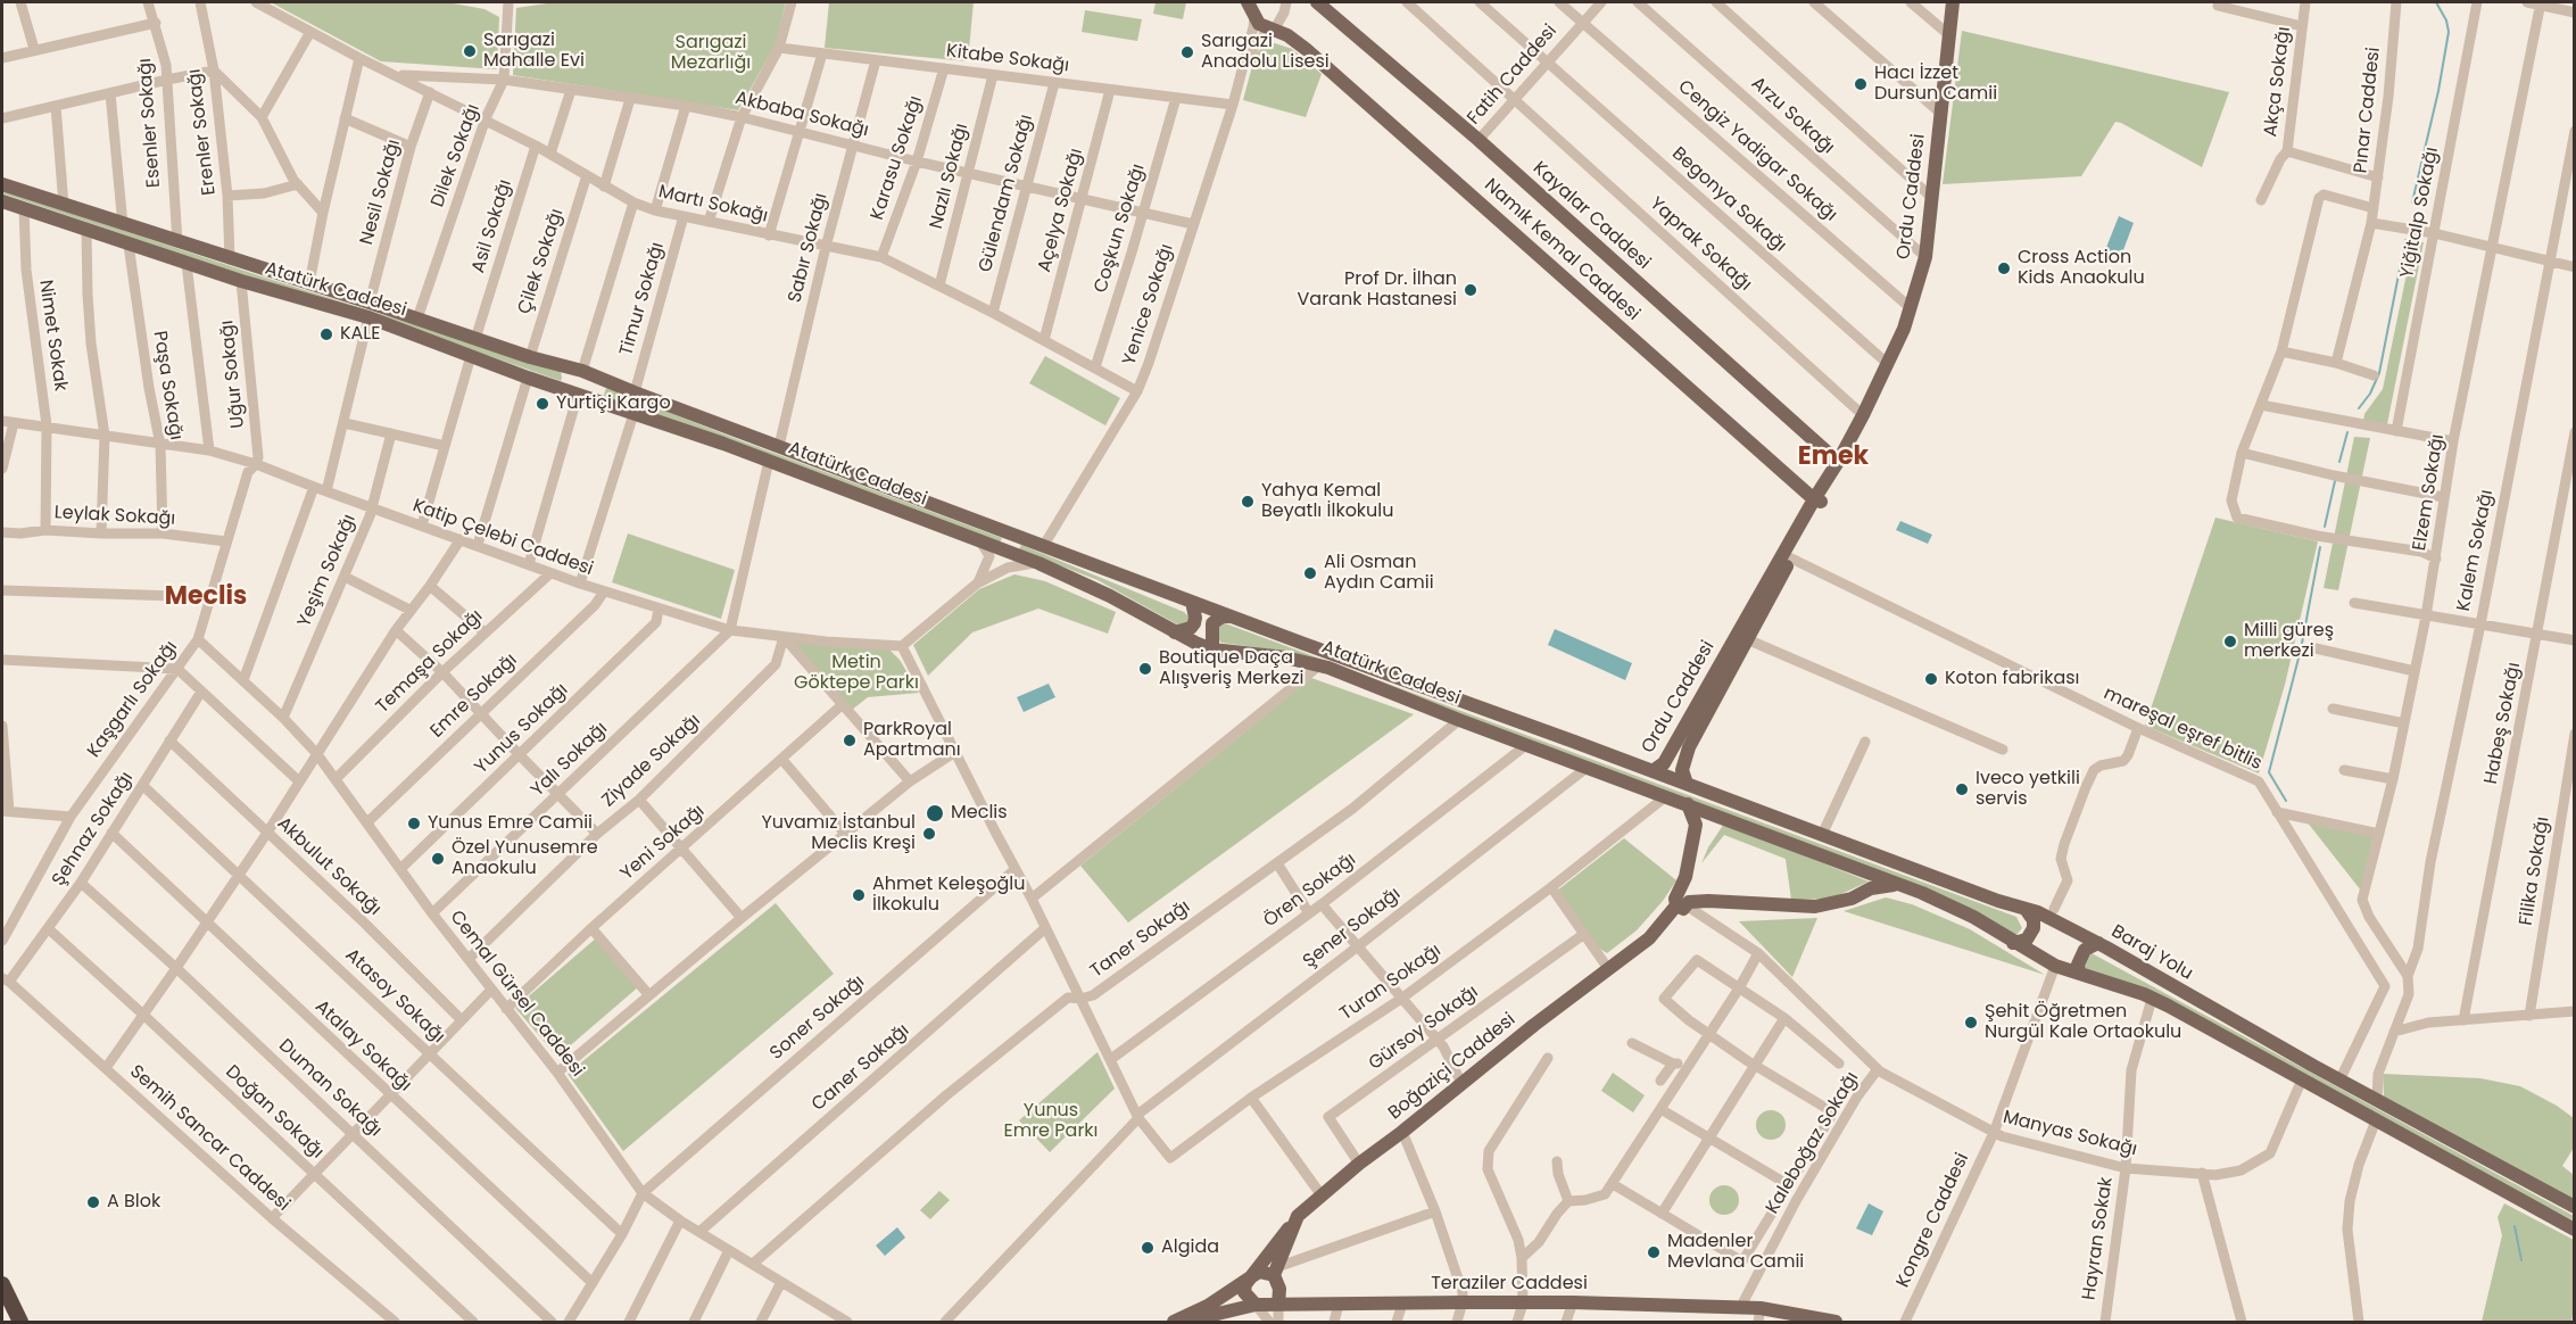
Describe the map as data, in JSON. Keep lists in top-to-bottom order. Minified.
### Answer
{"streets":{"main road":["Ordu Caddesi","Kayalar Caddesi","Namık Kemal Caddesi","Atatürk Caddesi","Baraj Yolu","Boğaziçi Caddesi","Teraziler Caddesi"],"street":["Kitabe Sokağı","Fatih Caddesi","Akça Sokağı","Pınar Caddesi","Akbaba Sokağı","Arzu Sokağı","Esenler Sokağı","Erenler Sokağı","Cengiz Yadigar Sokağı","Dilek Sokağı","Karasu Sokağı","Nazlı Sokağı","Nesil Sokağı","Gülendam Sokağı","Begonya Sokağı","Martı Sokağı","Açelya Sokağı","Yiğitalp Sokağı","Asil Sokağı","Coşkun Sokağı","Yaprak Sokağı","Sabır Sokağı","Çilek Sokağı","Timur Sokağı","Yenice Sokağı","Nimet Sokak","Uğur Sokağı","Paşa Sokağı","Elzem Sokağı","Leylak Sokağı","Katip Çelebi Caddesi","Kalem Sokağı","Yeşim Sokağı","Temaşa Sokağı","Emre Sokağı","Kaşgarlı Sokağı","Habeş Sokağı","Yunus Sokağı","mareşal eşref bitlis","Yalı Sokağı","Ziyade Sokağı","Şehnaz Sokağı","Yeni Sokağı","Akbulut Sokağı","Filika Sokağı","Ören Sokağı","Şener Sokağı","Taner Sokağı","Turan Sokağı","Cemal Gürsel Caddesi","Atasoy Sokağı","Soner Sokağı","Gürsoy Sokağı","Atalay Sokağı","Caner Sokağı","Duman Sokağı","Doğan Sokağı","Manyas Sokağı","Semih Sancar Caddesi","Kaleboğaz Sokağı","Kongre Caddesi","Hayran Sokak"]},"crossings":[["Kitabe Sokağı","Karasu Sokağı"],["Kitabe Sokağı","Nazlı Sokağı"],["Kitabe Sokağı","Gülendam Sokağı"],["Kitabe Sokağı","Açelya Sokağı"],["Kitabe Sokağı","Coşkun Sokağı"],["Kitabe Sokağı","Sabır Sokağı"],["Kitabe Sokağı","Yenice Sokağı"],["Fatih Caddesi","Cengiz Yadigar Sokağı"],["Fatih Caddesi","Begonya Sokağı"],["Fatih Caddesi","Kayalar Caddesi"],["Fatih Caddesi","Yaprak Sokağı"],["Akbaba Sokağı","Dilek Sokağı"],["Akbaba Sokağı","Karasu Sokağı"],["Akbaba Sokağı","Nazlı Sokağı"],["Akbaba Sokağı","Gülendam Sokağı"],["Akbaba Sokağı","Martı Sokağı"],["Akbaba Sokağı","Açelya Sokağı"],["Akbaba Sokağı","Coşkun Sokağı"],["Akbaba Sokağı","Sabır Sokağı"],["Akbaba Sokağı","Yenice Sokağı"],["Arzu Sokağı","Ordu Caddesi"],["Esenler Sokağı","Atatürk Caddesi"],["Erenler Sokağı","Atatürk Caddesi"],["Cengiz Yadigar Sokağı","Ordu Caddesi"],["Dilek Sokağı","Martı Sokağı"],["Dilek Sokağı","Atatürk Caddesi"],["Karasu Sokağı","Martı Sokağı"],["Nazlı Sokağı","Martı Sokağı"],["Nesil Sokağı","Martı Sokağı"],["Nesil Sokağı","Atatürk Caddesi"],["Gülendam Sokağı","Martı Sokağı"],["Ordu Caddesi","Begonya Sokağı"],["Ordu Caddesi","Kayalar Caddesi"],["Ordu Caddesi","Yaprak Sokağı"],["Ordu Caddesi","Namık Kemal Caddesi"],["Ordu Caddesi","Atatürk Caddesi"],["Ordu Caddesi","mareşal eşref bitlis"],["Ordu Caddesi","Baraj Yolu"],["Martı Sokağı","Açelya Sokağı"],["Martı Sokağı","Asil Sokağı"],["Martı Sokağı","Coşkun Sokağı"],["Martı Sokağı","Sabır Sokağı"],["Martı Sokağı","Çilek Sokağı"],["Martı Sokağı","Timur Sokağı"],["Martı Sokağı","Yenice Sokağı"],["Asil Sokağı","Atatürk Caddesi"],["Sabır Sokağı","Atatürk Caddesi"],["Namık Kemal Caddesi","Yenice Sokağı"],["Çilek Sokağı","Atatürk Caddesi"],["Atatürk Caddesi","Timur Sokağı"],["Atatürk Caddesi","Yenice Sokağı"],["Atatürk Caddesi","Nimet Sokak"],["Atatürk Caddesi","Uğur Sokağı"],["Atatürk Caddesi","Paşa Sokağı"],["Atatürk Caddesi","Ören Sokağı"],["Atatürk Caddesi","Şener Sokağı"],["Atatürk Caddesi","Taner Sokağı"],["Atatürk Caddesi","Baraj Yolu"],["Atatürk Caddesi","Turan Sokağı"],["Nimet Sokak","Leylak Sokağı"],["Nimet Sokak","Katip Çelebi Caddesi"],["Uğur Sokağı","Katip Çelebi Caddesi"],["Uğur Sokağı","Kaşgarlı Sokağı"],["Paşa Sokağı","Leylak Sokağı"],["Paşa Sokağı","Katip Çelebi Caddesi"],["Elzem Sokağı","Kalem Sokağı"],["Leylak Sokağı","Kaşgarlı Sokağı"],["Katip Çelebi Caddesi","Yeşim Sokağı"],["Katip Çelebi Caddesi","Temaşa Sokağı"],["Katip Çelebi Caddesi","Emre Sokağı"],["Katip Çelebi Caddesi","Kaşgarlı Sokağı"],["Katip Çelebi Caddesi","Yunus Sokağı"],["Katip Çelebi Caddesi","Yalı Sokağı"],["Katip Çelebi Caddesi","Ziyade Sokağı"],["Kalem Sokağı","Baraj Yolu"],["Yeşim Sokağı","Cemal Gürsel Caddesi"],["Temaşa Sokağı","Cemal Gürsel Caddesi"],["Emre Sokağı","Cemal Gürsel Caddesi"],["Kaşgarlı Sokağı","Cemal Gürsel Caddesi"],["Yunus Sokağı","Cemal Gürsel Caddesi"],["mareşal eşref bitlis","Baraj Yolu"],["Yalı Sokağı","Cemal Gürsel Caddesi"],["Ziyade Sokağı","Cemal Gürsel Caddesi"],["Şehnaz Sokağı","Akbulut Sokağı"],["Şehnaz Sokağı","Atasoy Sokağı"],["Şehnaz Sokağı","Atalay Sokağı"],["Şehnaz Sokağı","Duman Sokağı"],["Şehnaz Sokağı","Doğan Sokağı"],["Şehnaz Sokağı","Semih Sancar Caddesi"],["Yeni Sokağı","Cemal Gürsel Caddesi"],["Şener Sokağı","Turan Sokağı"],["Taner Sokağı","Cemal Gürsel Caddesi"],["Baraj Yolu","Manyas Sokağı"],["Baraj Yolu","Kongre Caddesi"],["Baraj Yolu","Hayran Sokak"],["Cemal Gürsel Caddesi","Soner Sokağı"],["Cemal Gürsel Caddesi","Caner Sokağı"],["Gürsoy Sokağı","Boğaziçi Caddesi"],["Boğaziçi Caddesi","Manyas Sokağı"],["Boğaziçi Caddesi","Teraziler Caddesi"],["Manyas Sokağı","Kaleboğaz Sokağı"],["Manyas Sokağı","Kongre Caddesi"],["Manyas Sokağı","Hayran Sokak"],["Kaleboğaz Sokağı","Teraziler Caddesi"]],"districts":["Emek","Meclis"],"parks":["Sarıgazi Mezarlığı","Metin Göktepe Parkı","Yunus Emre Parkı"],"places":["Sarıgazi Mahalle Evi","Sarıgazi Anadolu Lisesi","Hacı İzzet Dursun Camii","Cross Action Kids Anaokulu","Prof Dr. İlhan Varank Hastanesi","KALE","Yurtiçi Kargo","Yahya Kemal Beyatlı İlkokulu","Ali Osman Aydın Camii","Milli güreş merkezi","Boutique Daça Alışveriş Merkezi","Koton fabrikası","ParkRoyal Apartmanı","Iveco yetkili servis","Meclis","Yunus Emre Camii","Yuvamız İstanbul Meclis Kreşi","Özel Yunusemre Anaokulu","Ahmet Keleşoğlu İlkokulu","Şehit Öğretmen Nurgül Kale Ortaokulu","A Blok","Algida","Madenler Mevlana Camii"]}
